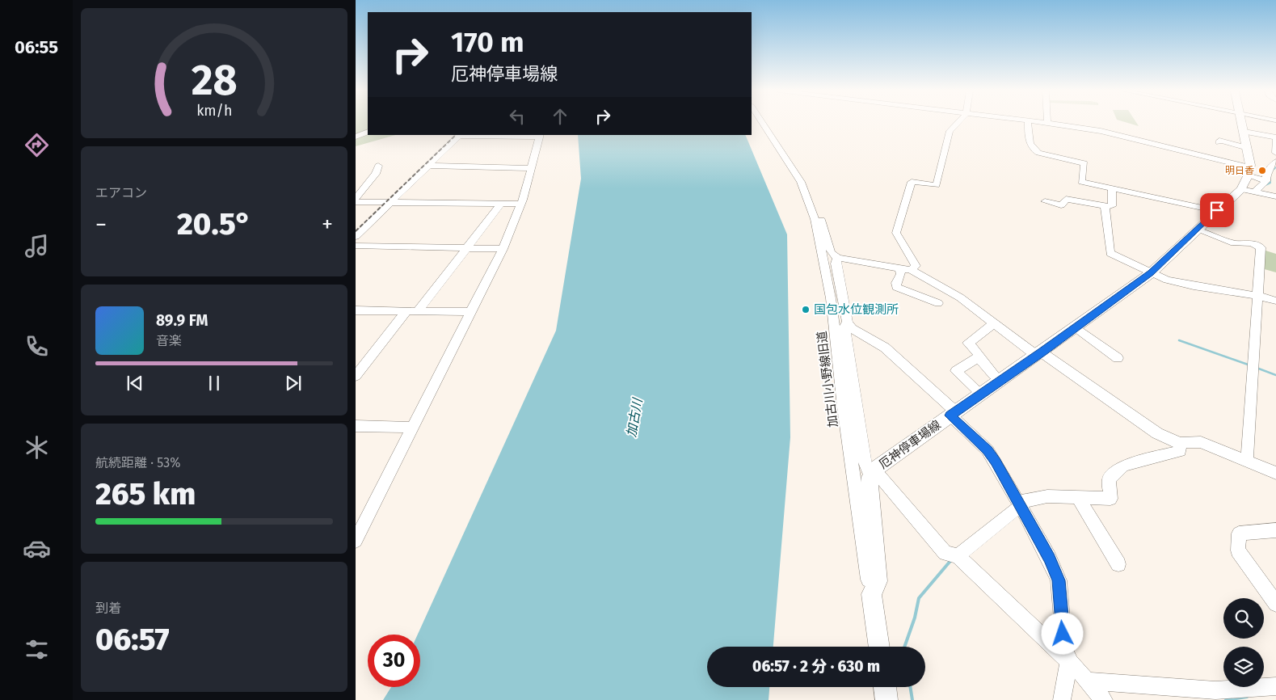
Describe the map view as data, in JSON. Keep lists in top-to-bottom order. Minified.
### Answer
{"streets":{"main road":["厄神停車場線"],"street":["加古川小野線旧道"]},"crossings":[["加古川小野線旧道","厄神停車場線"]],"water":["加古川"],"places":["明日香","国包水位観測所"],"page":{"tabs":"06:55","turn":["170 m","厄神停車場線"],"tile":["エアコン",["航続距離 · 53%","265 km"],["到着","06:57"]],"heat":["−","20.5°","+"],"song":["89.9 FM","音楽"],"limit":"30","trip":"06:57 · 2 分 · 630 m","gauge":["28","km/h"]}}
